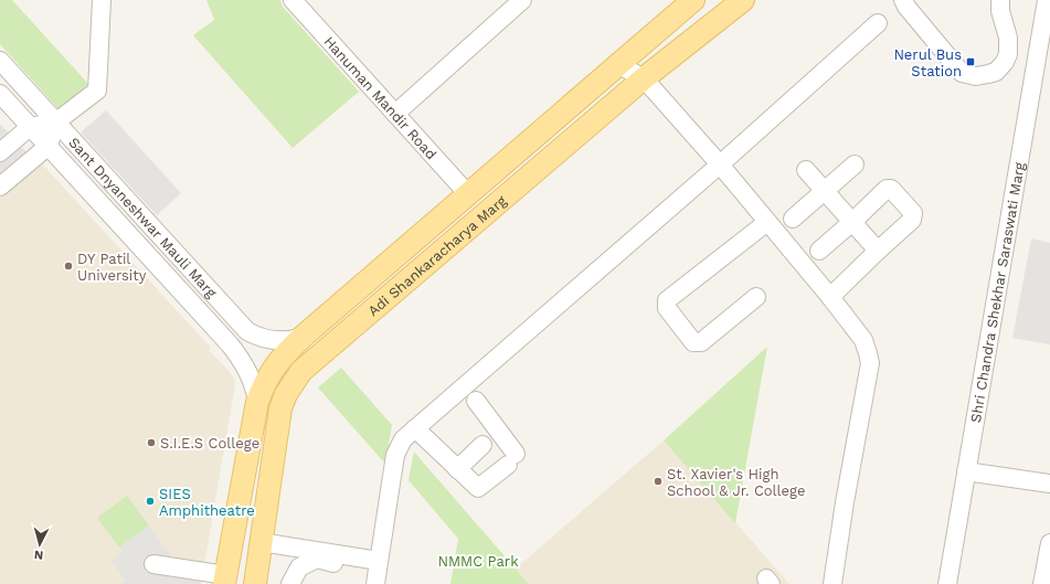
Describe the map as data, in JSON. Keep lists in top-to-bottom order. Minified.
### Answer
{"streets":{"main road":["Adi Shankaracharya Marg"],"street":["Hanuman Mandir Road","Sant Dnyaneshwar Mauli Marg","Shri Chandra Shekhar Saraswati Marg"]},"crossings":[["Hanuman Mandir Road","Adi Shankaracharya Marg"],["Sant Dnyaneshwar Mauli Marg","Adi Shankaracharya Marg"]],"parks":["NMMC Park"],"places":{"transit":["Nerul Bus Station"],"other":["DY Patil University","S.I.E.S College","St. Xavier's High School & Jr. College","SIES Amphitheatre"]},"north":"bottom"}
